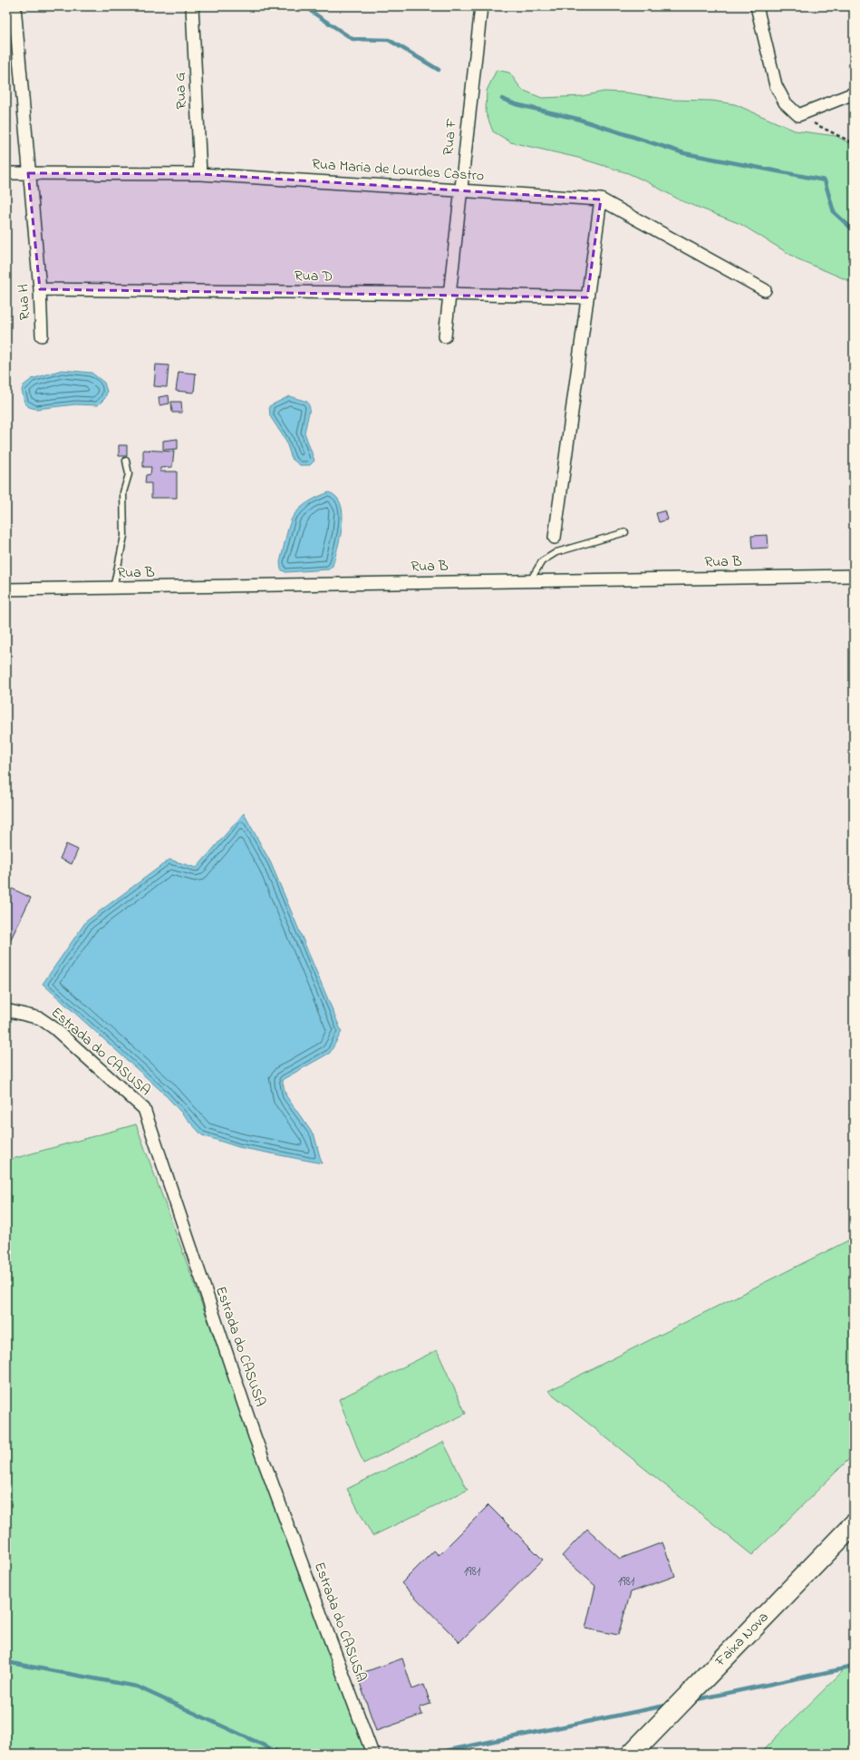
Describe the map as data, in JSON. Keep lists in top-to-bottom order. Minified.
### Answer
{"streets":{"highway":["Faixa Nova"],"street":["Rua G","Rua F","Rua Maria de Lourdes Castro","Rua D","Rua H","Rua B","Estrada do CASUSA"]},"crossings":[["Rua G","Rua Maria de Lourdes Castro"],["Rua F","Rua Maria de Lourdes Castro"],["Rua F","Rua D"],["Rua Maria de Lourdes Castro","Rua H"],["Rua D","Rua H"]],"house_numbers":["1981","1981"]}
